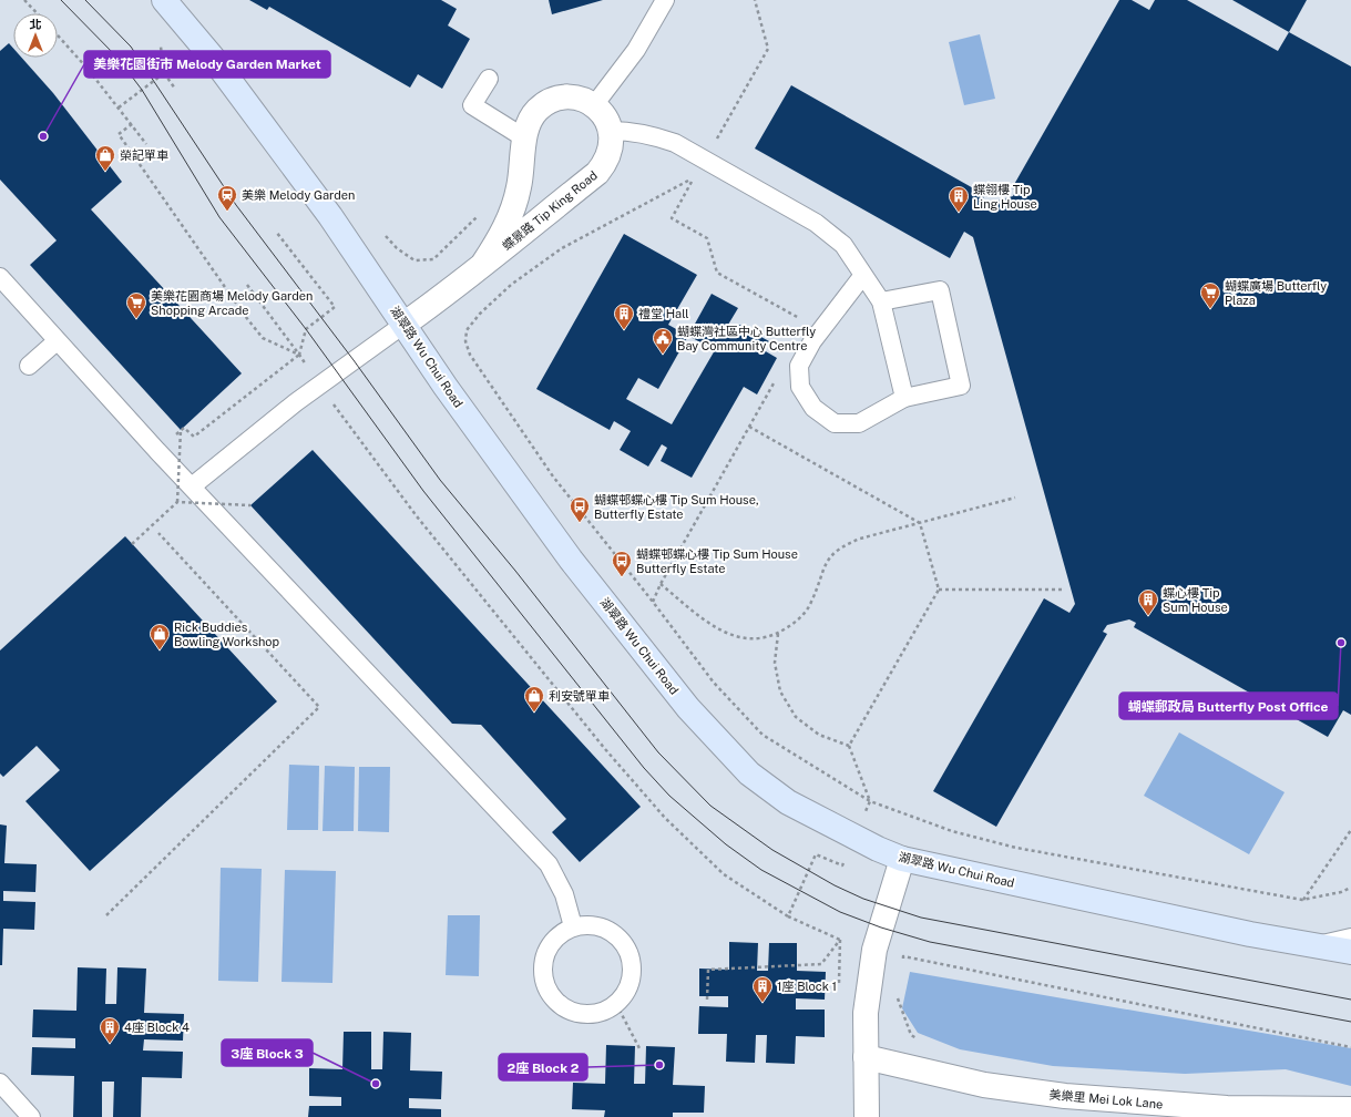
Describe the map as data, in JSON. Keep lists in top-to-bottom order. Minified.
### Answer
{"streets":{"street":["蝶景路 Tip King Road","湖翠路 Wu Chui Road","美樂里 Mei Lok Lane"]},"crossings":[["蝶景路 Tip King Road","湖翠路 Wu Chui Road"]],"places":{"other":["美樂花園街市 Melody Garden Market","蝴蝶郵政局 Butterfly Post Office","2座 Block 2","3座 Block 3"],"shop":["榮記單車","Rick Buddies Bowling Workshop","利安號單車"],"station":["美樂 Melody Garden"],"building":["蝶翎樓 Tip Ling House","禮堂 Hall","蝶心樓 Tip Sum House","1座 Block 1","4座 Block 4"],"supermarket":["蝴蝶廣場 Butterfly Plaza","美樂花園商場 Melody Garden Shopping Arcade"],"public building":["蝴蝶灣社區中心 Butterfly Bay Community Centre"],"bus stop":["蝴蝶邨蝶心樓 Tip Sum House, Butterfly Estate","蝴蝶邨蝶心樓 Tip Sum House Butterfly Estate"]},"north":"top"}
